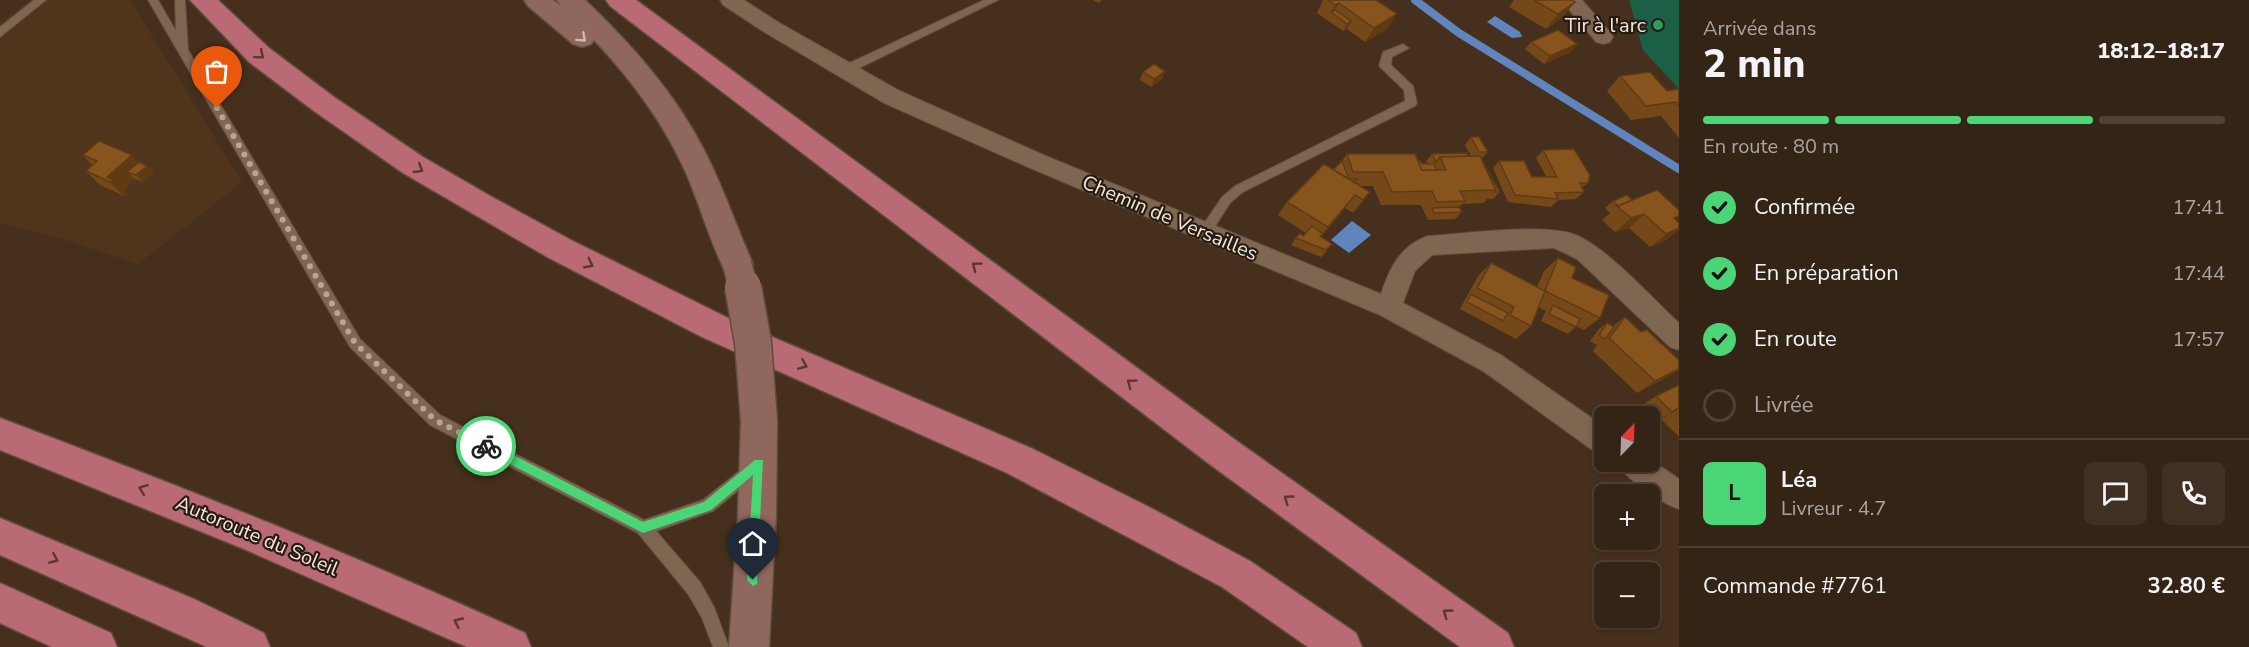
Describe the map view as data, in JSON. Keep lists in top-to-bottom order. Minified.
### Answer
{"streets":{"highway":["Autoroute du Soleil"],"street":["Chemin de Versailles"]},"places":["Tir à l'arc"],"north":"top right","page":{"heading":["2 min","Arrivée dans","18:12–18:17"],"panel":["Léa","Livreur · 4.7","Commande #7761","32.80 €"],"bar":"En route · 80 m","list":[["Confirmée","17:41"],["En préparation","17:44"],["En route","17:57"],"Livrée"],"map_buttons":["+","−"],"round":"L"}}
